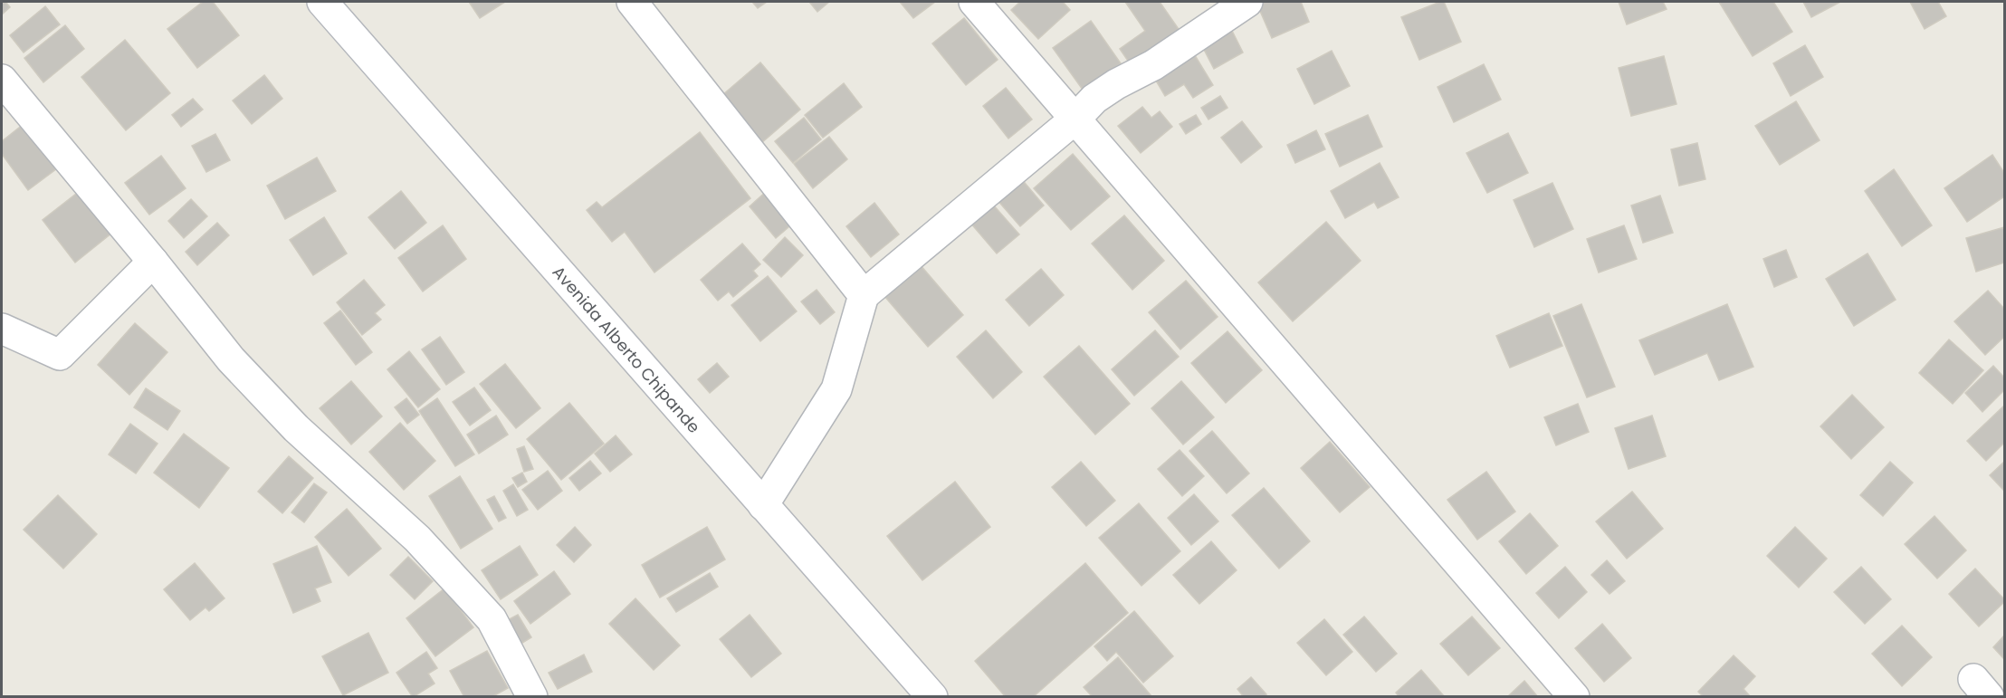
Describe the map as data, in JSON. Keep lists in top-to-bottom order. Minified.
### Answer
{"streets":{"street":["Avenida Alberto Chipande"]}}
